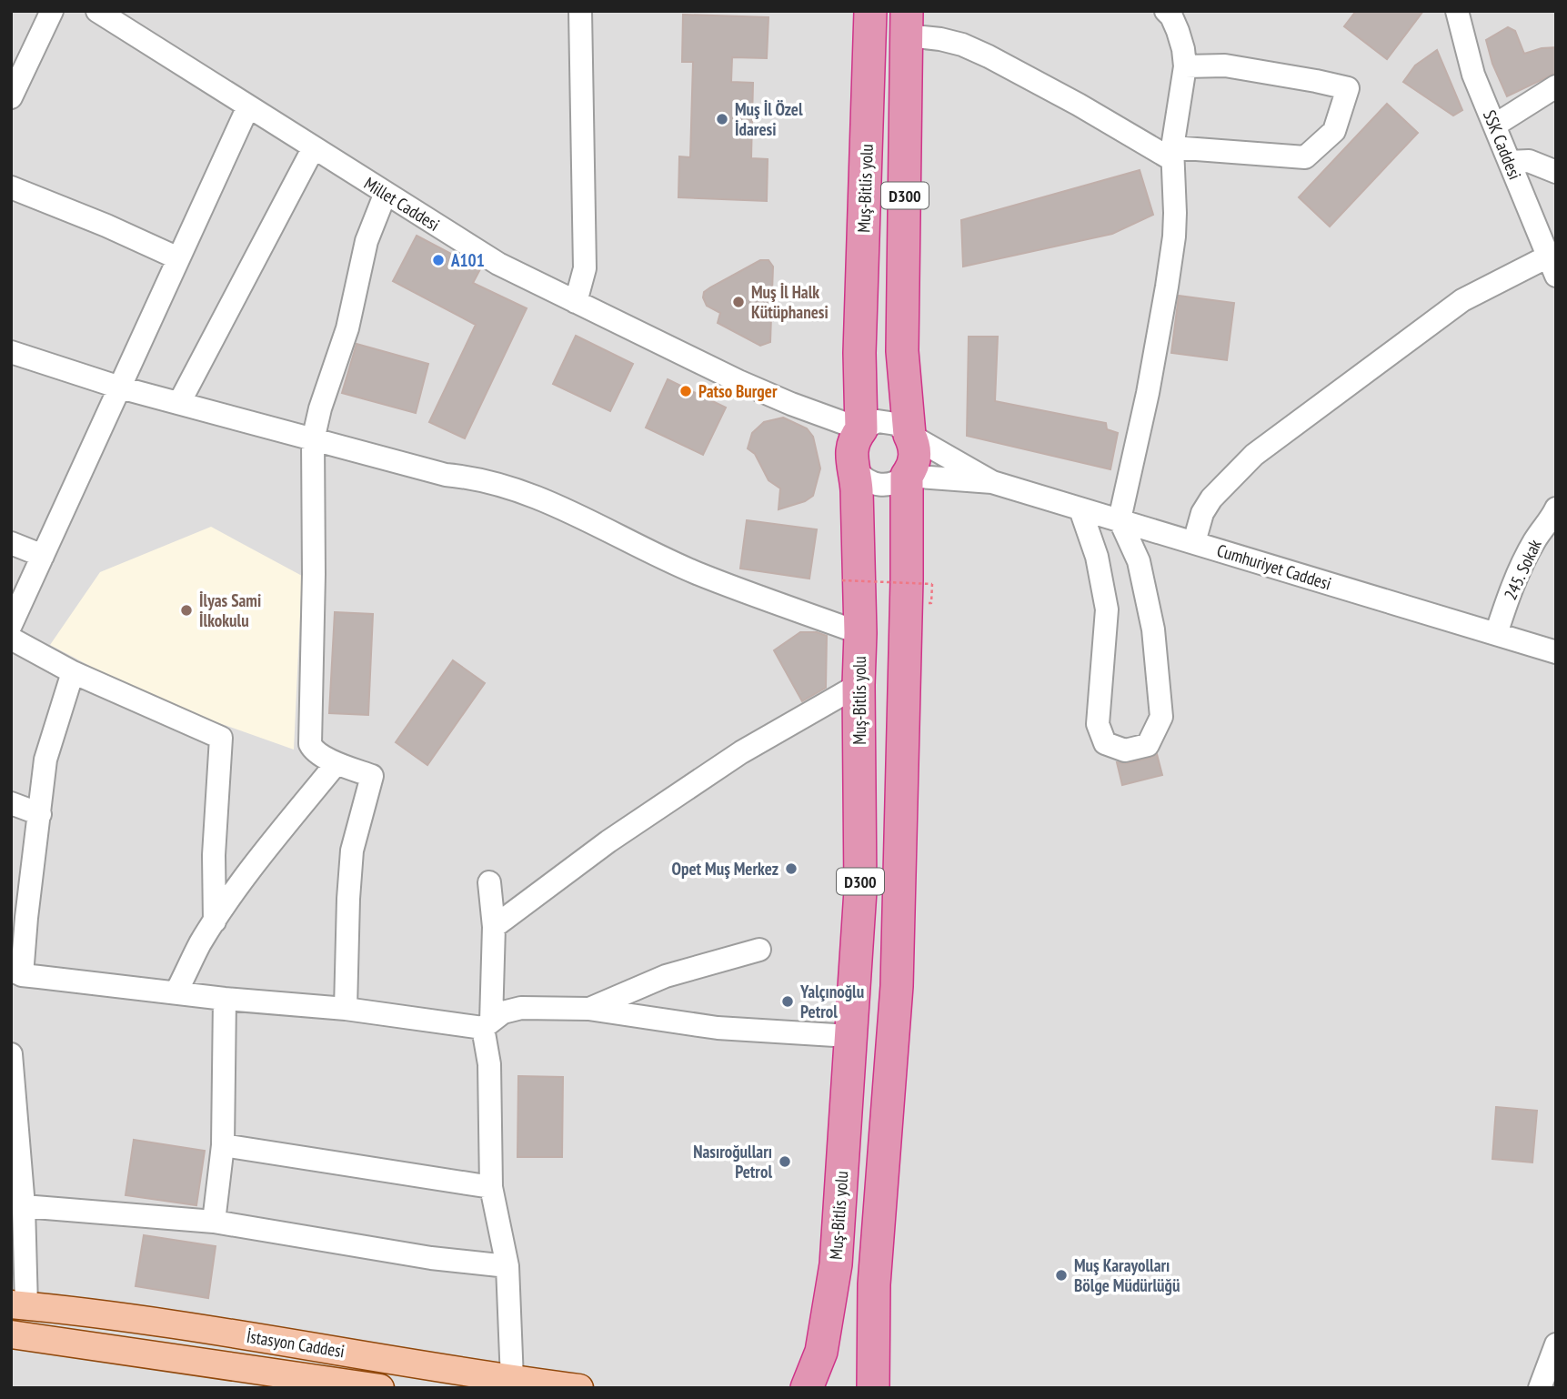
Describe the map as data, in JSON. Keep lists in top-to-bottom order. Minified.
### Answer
{"streets":{"highway":["Muş-Bitlis yolu","D300"],"main road":["İstasyon Caddesi"],"street":["SSK Caddesi","Millet Caddesi","Cumhuriyet Caddesi","245. Sokak"]},"crossings":[["Muş-Bitlis yolu","D300"],["Muş-Bitlis yolu","Millet Caddesi"],["Muş-Bitlis yolu","Cumhuriyet Caddesi"],["D300","Millet Caddesi"],["D300","Cumhuriyet Caddesi"],["Millet Caddesi","Cumhuriyet Caddesi"],["Cumhuriyet Caddesi","245. Sokak"]],"places":["Muş İl Özel İdaresi","A101","Muş İl Halk Kütüphanesi","Patso Burger","İlyas Sami İlkokulu","Opet Muş Merkez","Yalçınoğlu Petrol","Nasıroğulları Petrol","Muş Karayolları Bölge Müdürlüğü"]}
